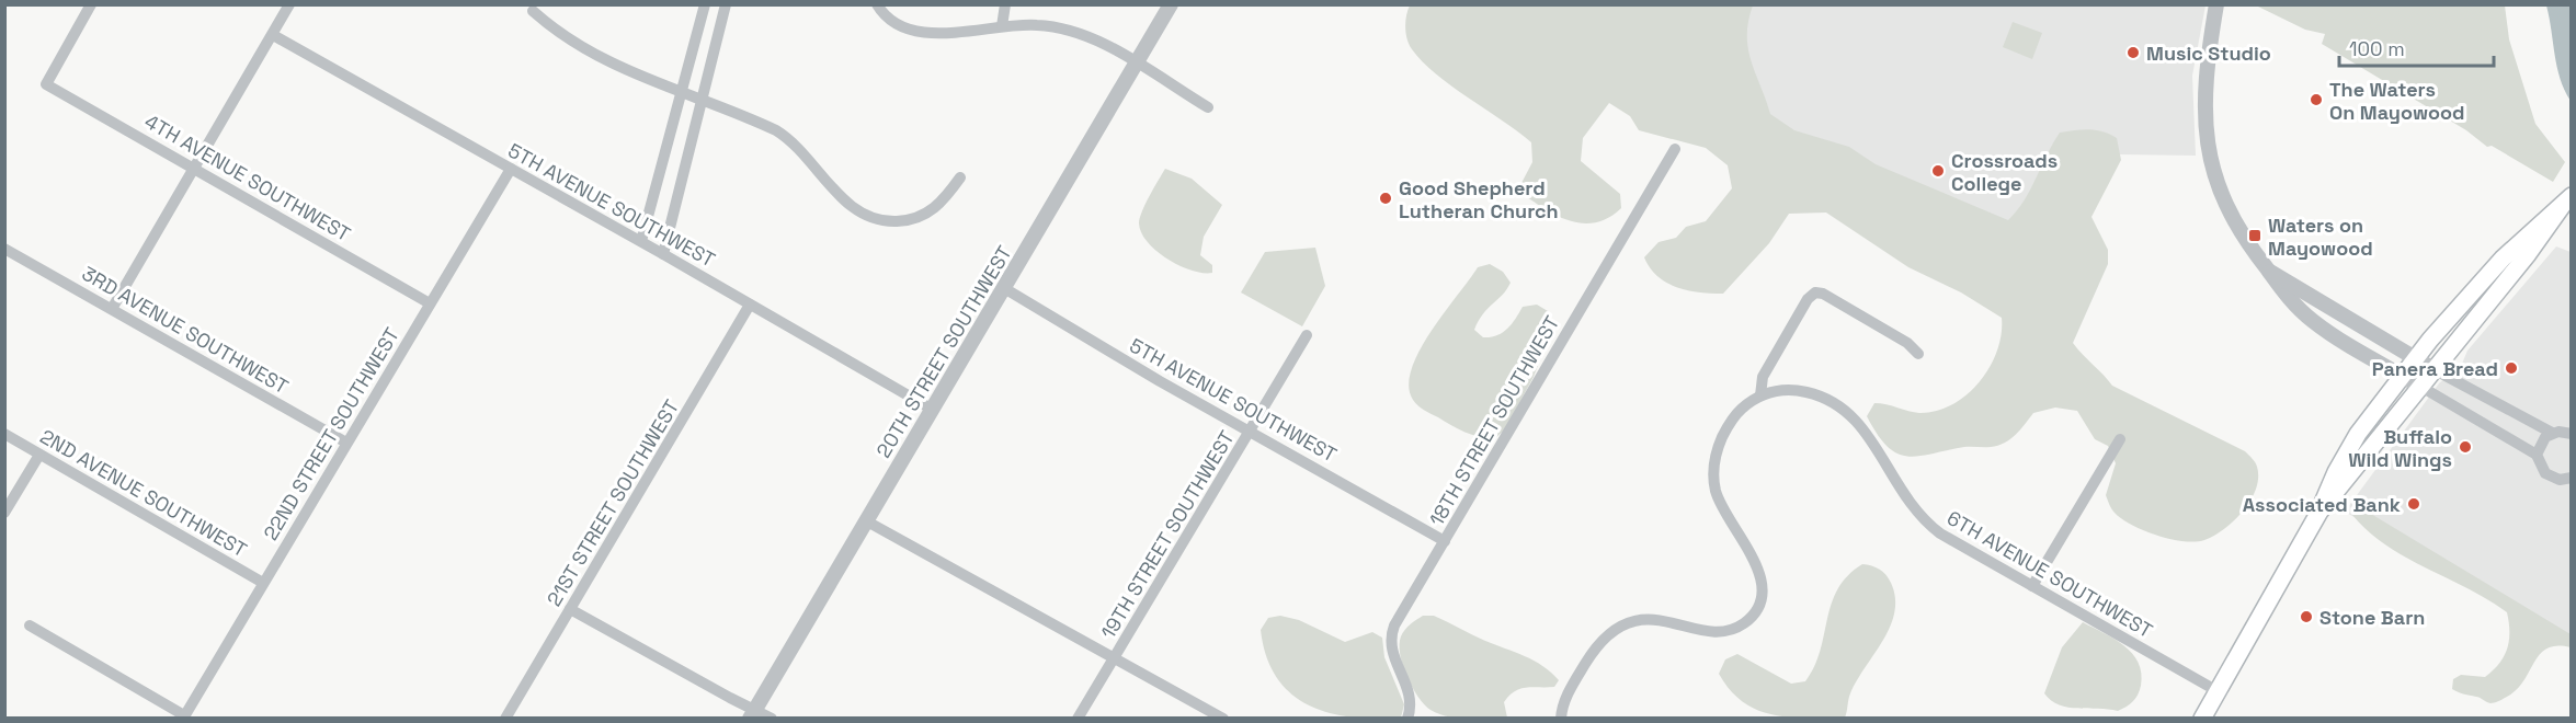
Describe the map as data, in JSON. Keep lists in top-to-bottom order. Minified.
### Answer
{"streets":{"street":["4TH AVENUE SOUTHWEST","5TH AVENUE SOUTHWEST","3RD AVENUE SOUTHWEST","20TH STREET SOUTHWEST","18TH STREET SOUTHWEST","22ND STREET SOUTHWEST","2ND AVENUE SOUTHWEST","21ST STREET SOUTHWEST","19TH STREET SOUTHWEST","6TH AVENUE SOUTHWEST"]},"crossings":[["4TH AVENUE SOUTHWEST","22ND STREET SOUTHWEST"],["5TH AVENUE SOUTHWEST","20TH STREET SOUTHWEST"],["5TH AVENUE SOUTHWEST","18TH STREET SOUTHWEST"],["5TH AVENUE SOUTHWEST","22ND STREET SOUTHWEST"],["5TH AVENUE SOUTHWEST","21ST STREET SOUTHWEST"],["5TH AVENUE SOUTHWEST","19TH STREET SOUTHWEST"],["3RD AVENUE SOUTHWEST","22ND STREET SOUTHWEST"],["22ND STREET SOUTHWEST","2ND AVENUE SOUTHWEST"]],"places":{"other":["Music Studio","The Waters On Mayowood","Crossroads College","Good Shepherd Lutheran Church","Panera Bread","Buffalo Wild Wings","Associated Bank","Stone Barn"],"transit":["Waters on Mayowood"]},"scale_bar":"100 m"}
